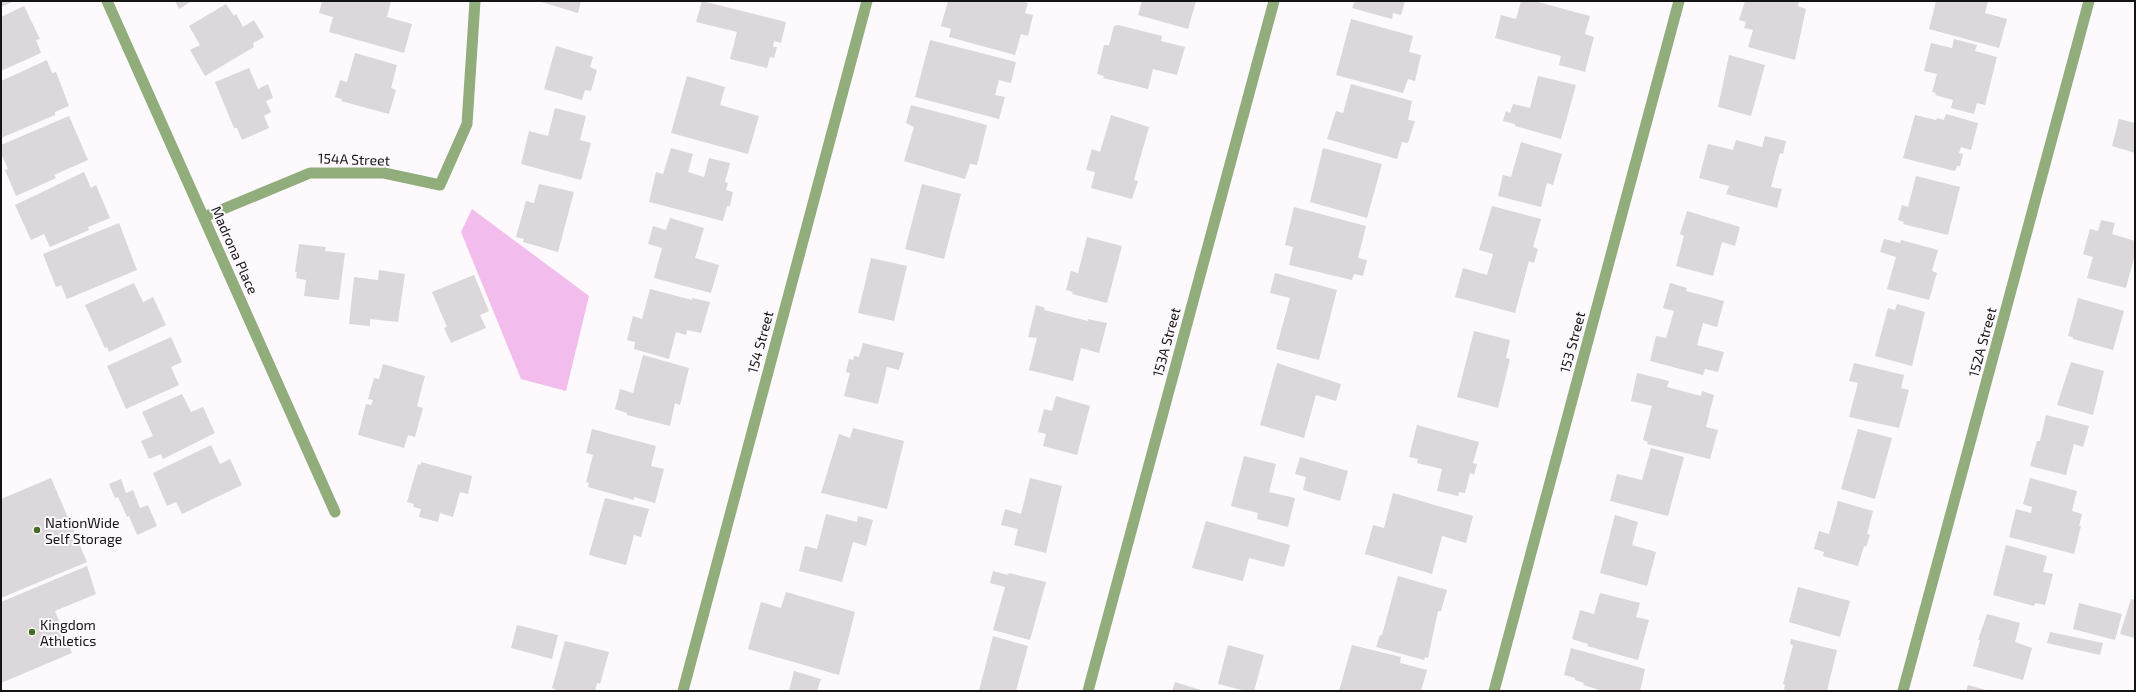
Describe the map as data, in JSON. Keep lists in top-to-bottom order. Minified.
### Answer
{"streets":{"street":["154A Street","Madrona Place","154 Street","153A Street","153 Street","152A Street"]},"crossings":[["154A Street","Madrona Place"]],"places":["NationWide Self Storage","Kingdom Athletics"]}
